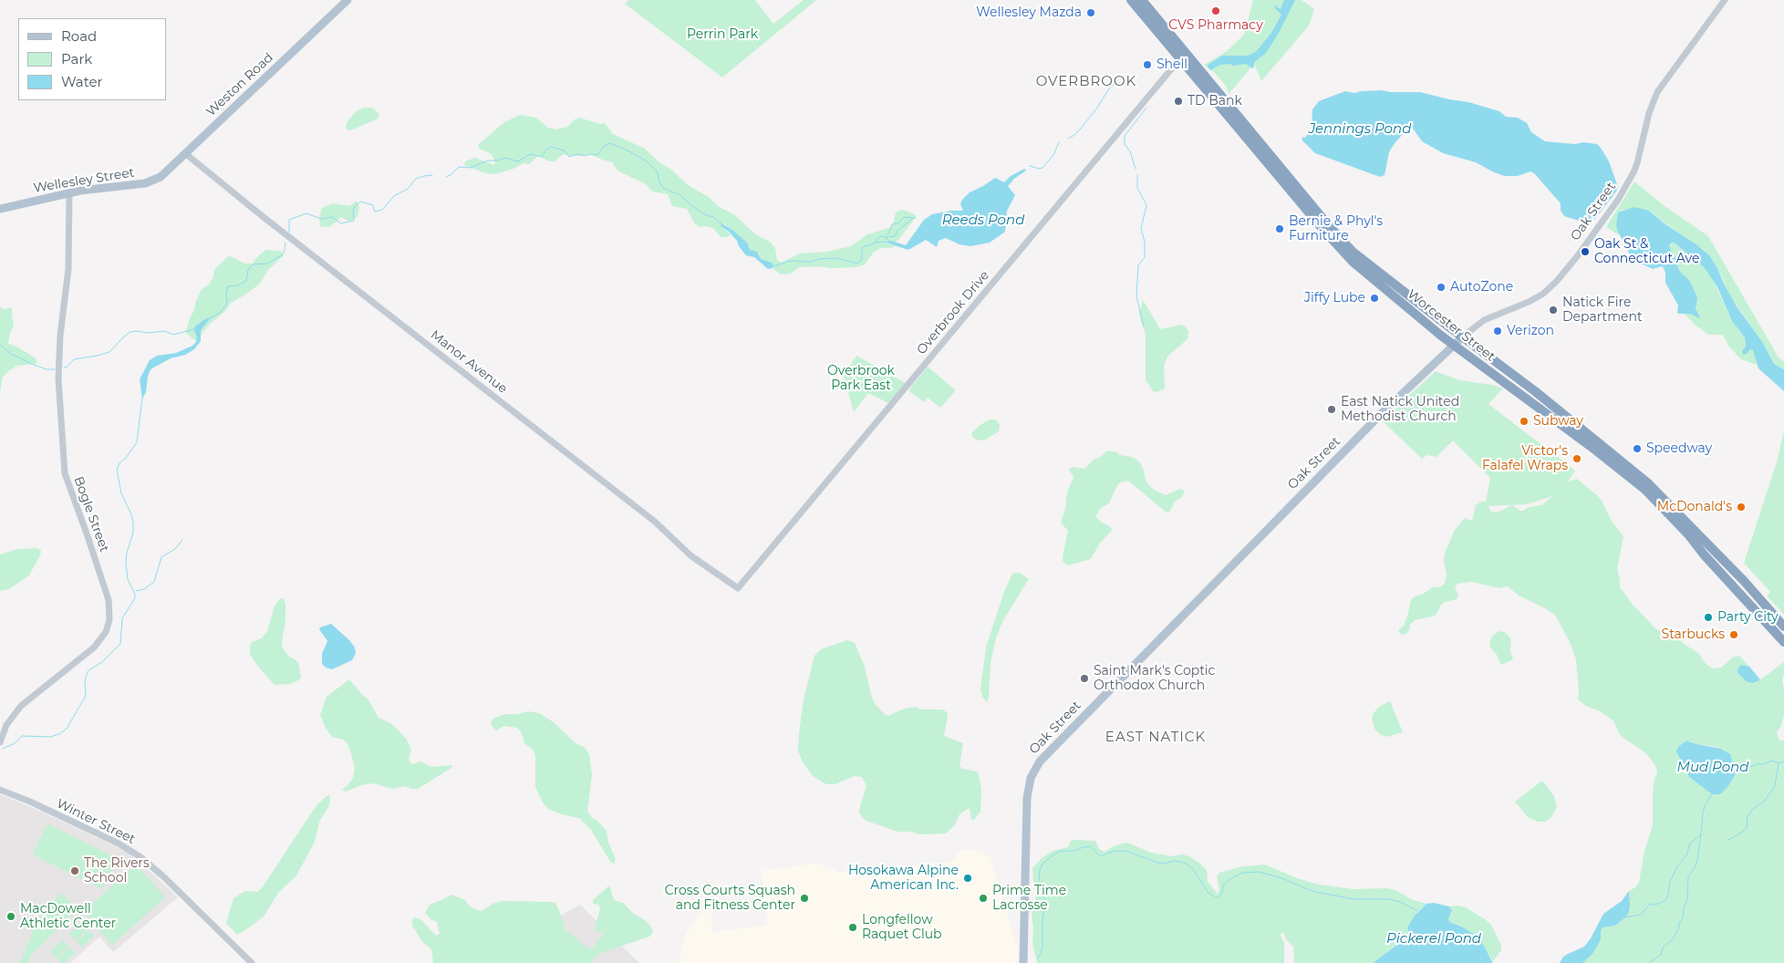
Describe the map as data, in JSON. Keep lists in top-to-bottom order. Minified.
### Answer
{"streets":{"highway":["Worcester Street"],"main road":["Weston Road","Wellesley Street","Oak Street"],"street":["Overbrook Drive","Manor Avenue","Bogle Street","Winter Street"]},"crossings":[["Weston Road","Wellesley Street"],["Weston Road","Manor Avenue"],["Wellesley Street","Bogle Street"],["Oak Street","Worcester Street"],["Overbrook Drive","Worcester Street"],["Overbrook Drive","Manor Avenue"]],"districts":["OVERBROOK","EAST NATICK"],"water":["Jennings Pond","Reeds Pond","Mud Pond","Pickerel Pond"],"parks":["Perrin Park","Overbrook Park East"],"places":["CVS Pharmacy","Wellesley Mazda","Shell","TD Bank","Bernie & Phyl's Furniture","Oak St & Connecticut Ave","AutoZone","Jiffy Lube","Natick Fire Department","Verizon","East Natick United Methodist Church","Subway","Speedway","Victor's Falafel Wraps","McDonald's","Party City","Starbucks","Saint Mark's Coptic Orthodox Church","The Rivers School","Hosokawa Alpine American Inc.","Cross Courts Squash and Fitness Center","Prime Time Lacrosse","MacDowell Athletic Center","Longfellow Raquet Club"],"legend":["Road","Park","Water"]}
